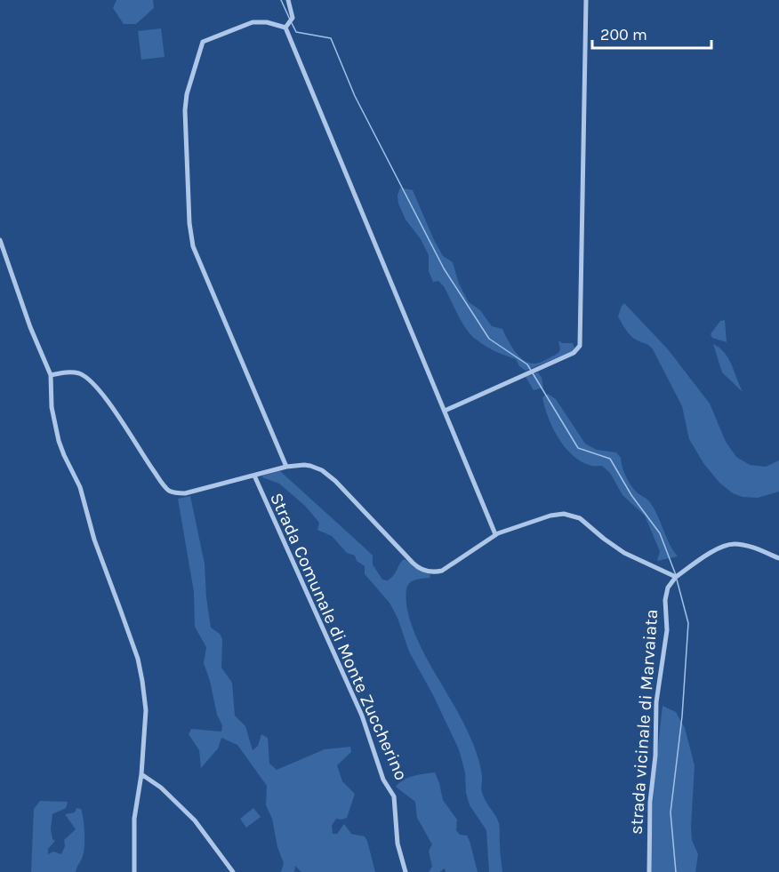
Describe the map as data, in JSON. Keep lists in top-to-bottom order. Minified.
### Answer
{"streets":{"street":["Strada Comunale di Monte Zuccherino","strada vicinale di Marvaiata"]},"scale_bar":"200 m"}
